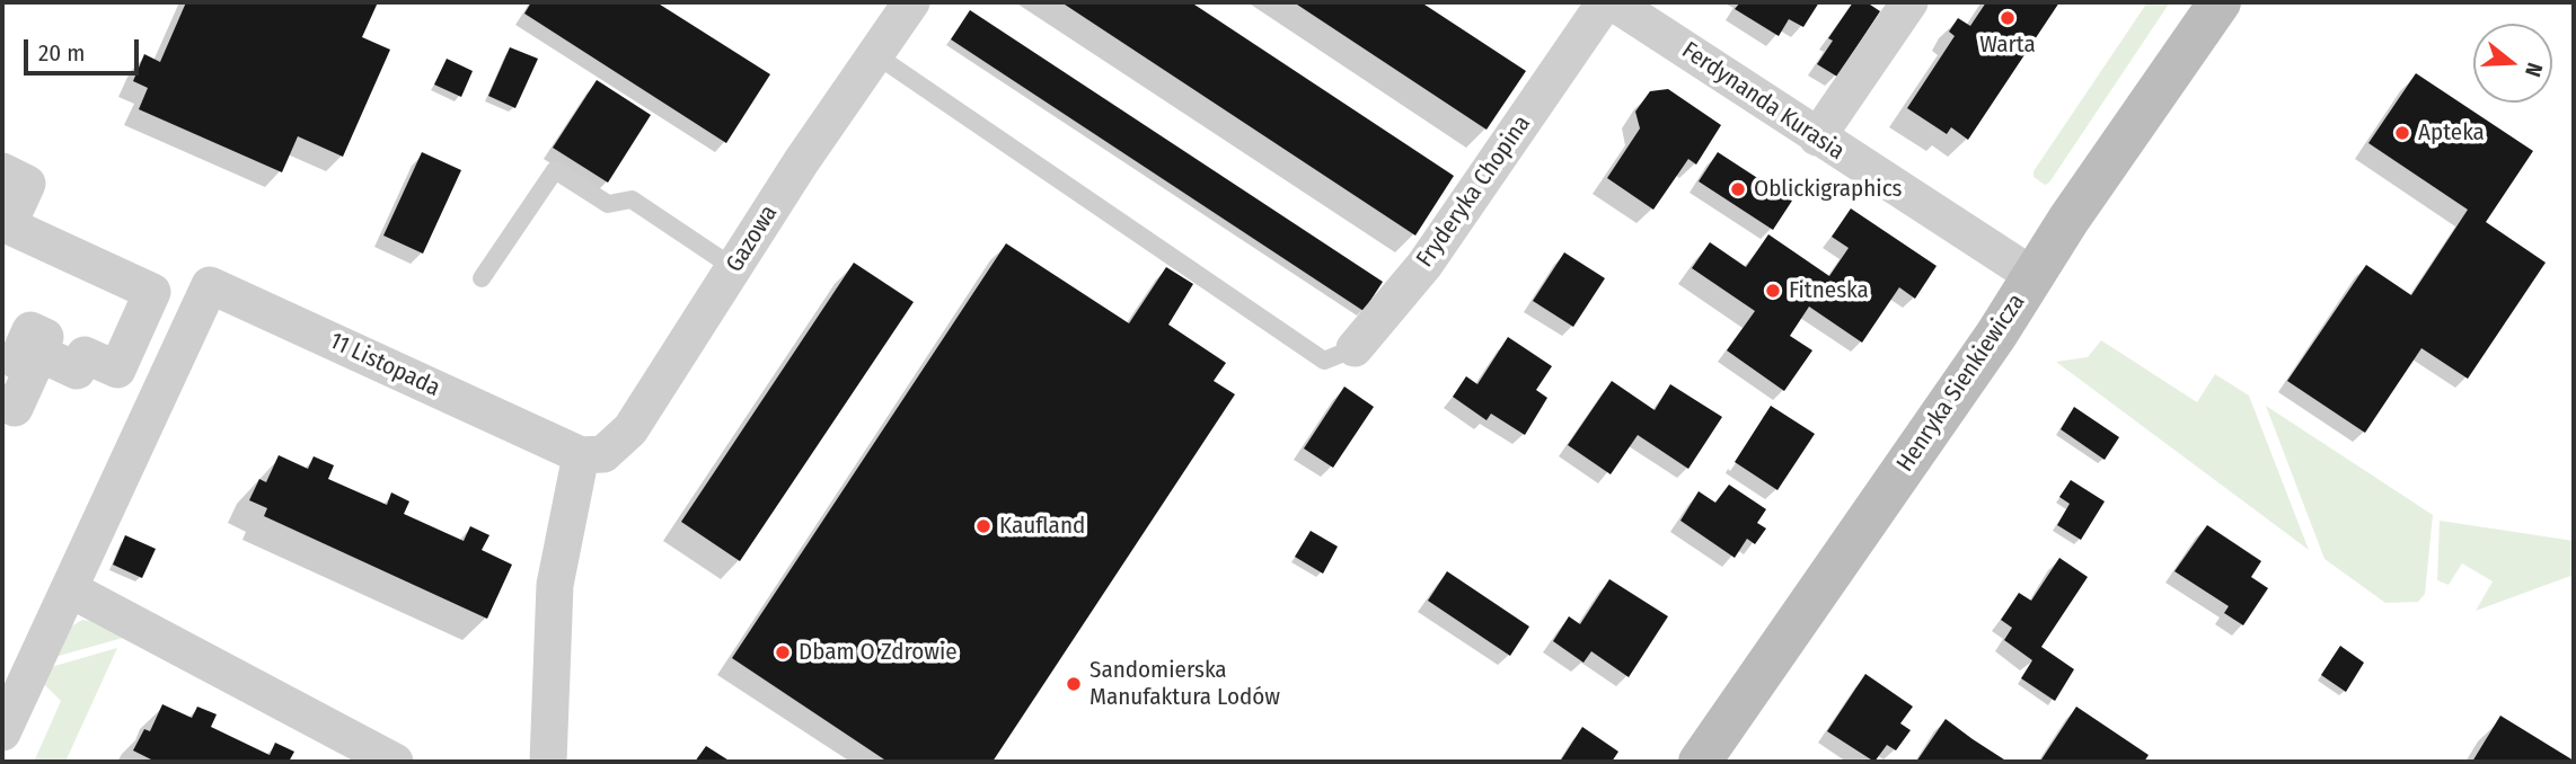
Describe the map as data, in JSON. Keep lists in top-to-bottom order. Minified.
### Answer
{"streets":{"street":["Ferdynanda Kurasia","Fryderyka Chopina","Gazowa","11 Listopada","Henryka Sienkiewicza"]},"crossings":[["Ferdynanda Kurasia","Henryka Sienkiewicza"],["Gazowa","11 Listopada"]],"places":["Warta","Apteka","Oblickigraphics","Fitneska","Kaufland","Dbam O Zdrowie","Sandomierska Manufaktura Lodów"],"scale_bar":"20 m","north":"right"}
